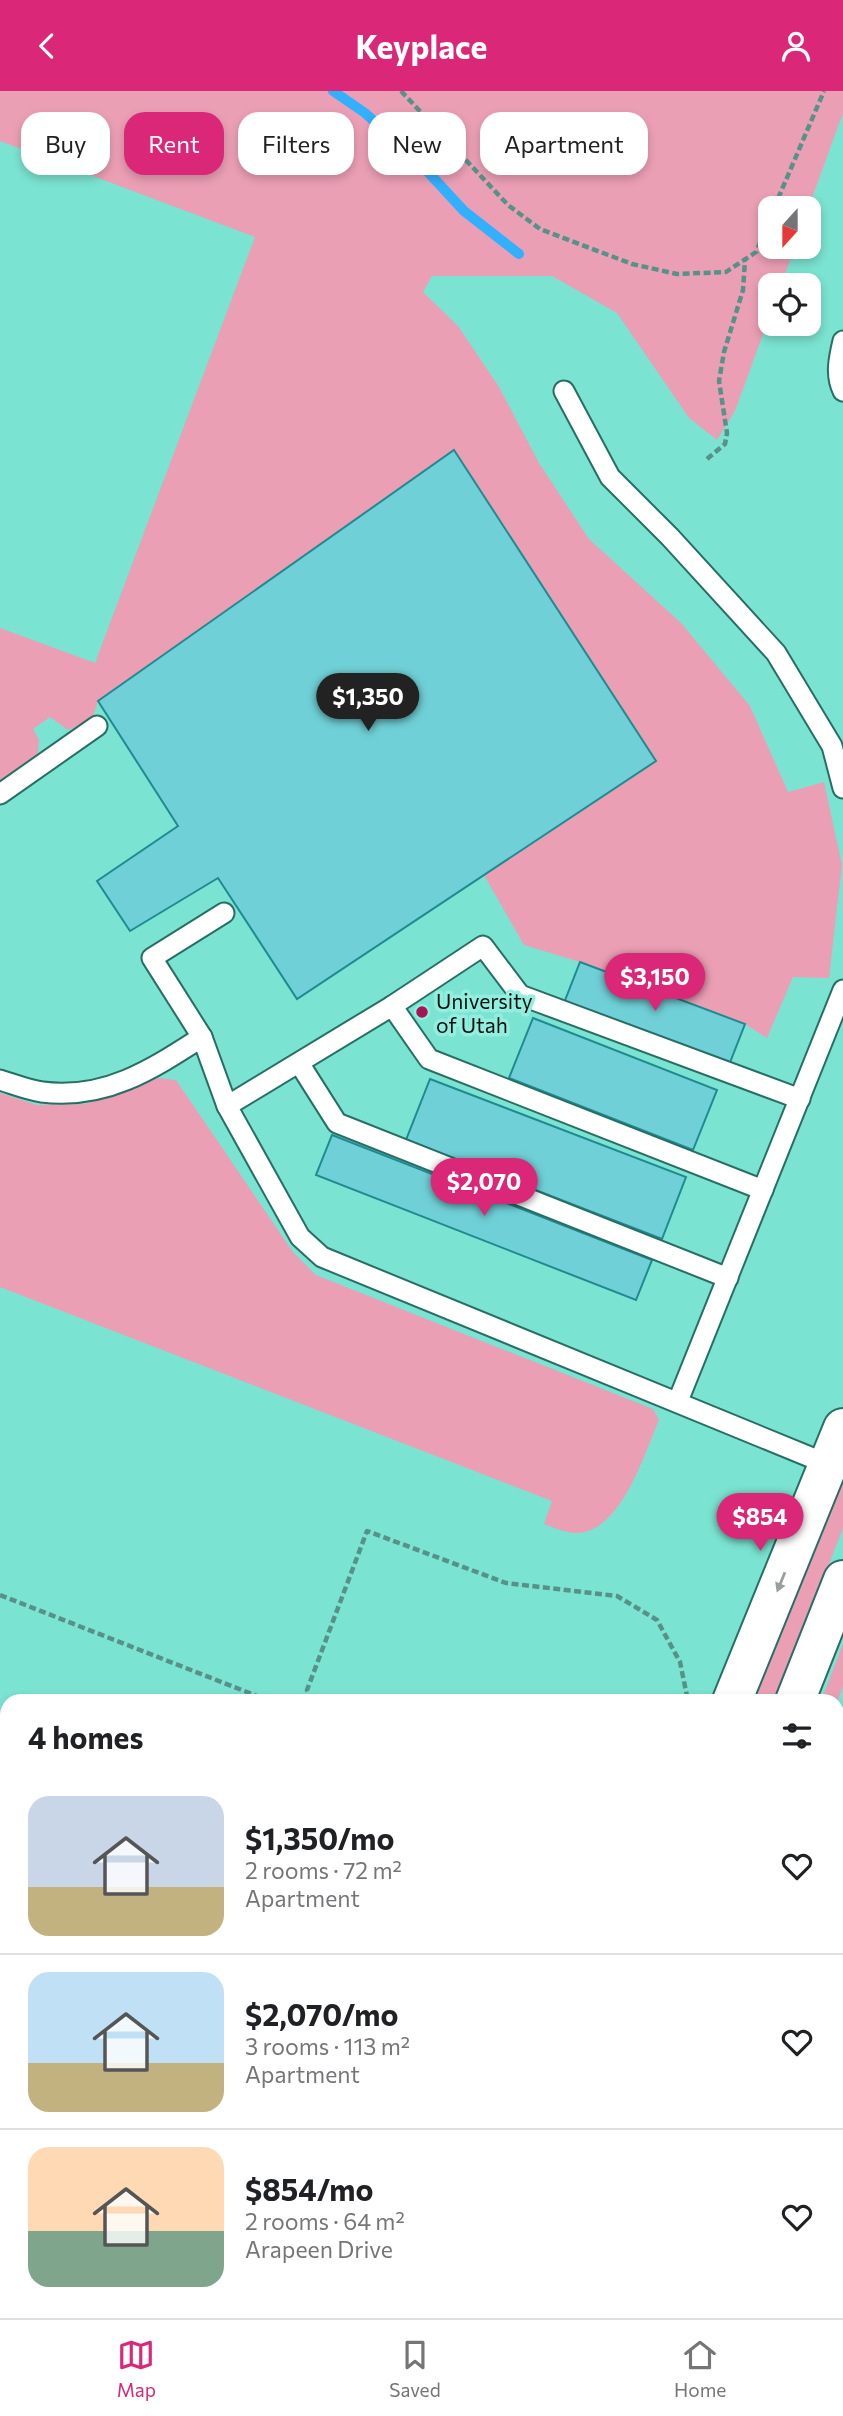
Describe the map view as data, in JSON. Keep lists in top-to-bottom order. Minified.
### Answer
{"places":["University of Utah"],"north":"bottom","page":{"header":"Keyplace","chip":["Buy","Rent","Filters","New","Apartment"],"price":["$1,350","$3,150","$2,070","$854"],"heading":"4 homes","list":[{"name":"$1,350/mo","note":"2 rooms · 72 m² · Apartment"},{"name":"$2,070/mo","note":"3 rooms · 113 m² · Apartment"},{"name":"$854/mo","note":"2 rooms · 64 m² · Arapeen Drive"}],"tabs":["Map","Saved","Home"]}}
